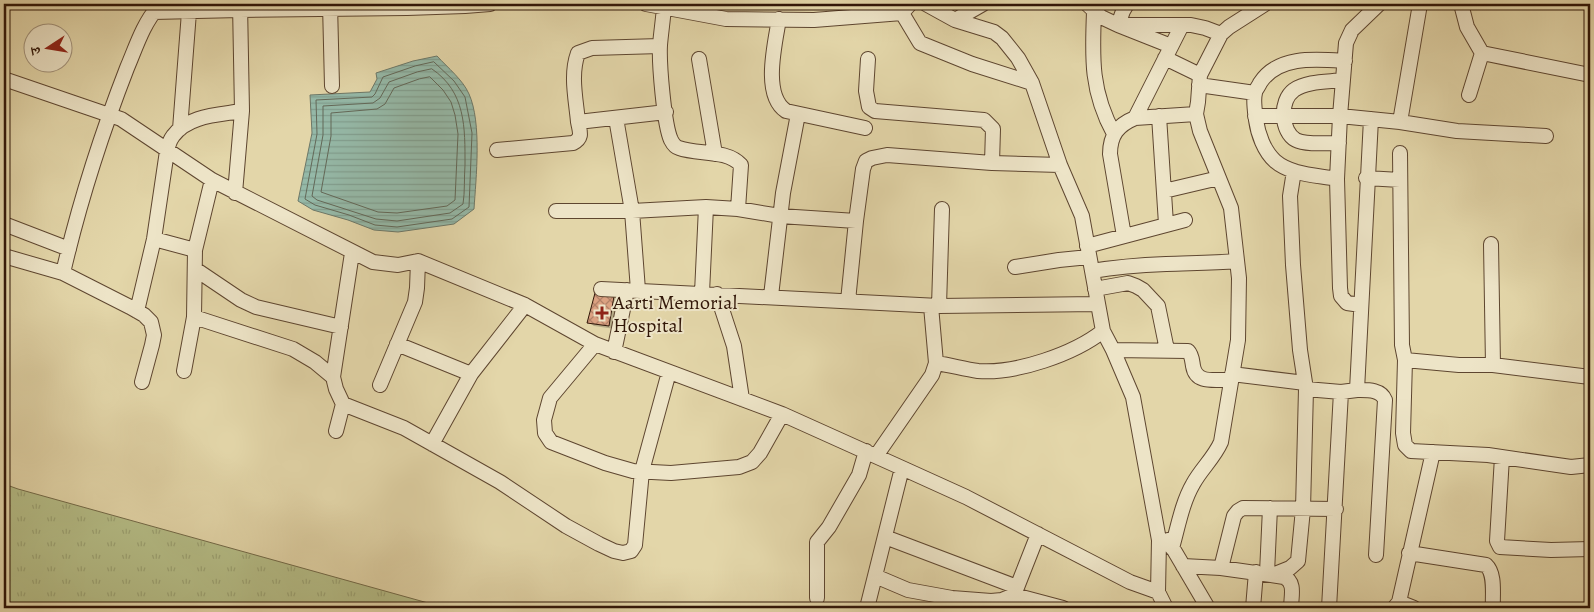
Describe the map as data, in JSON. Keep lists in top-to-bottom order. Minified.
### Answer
{"places":{"health":["Aarti Memorial Hospital"]},"north":"left"}
